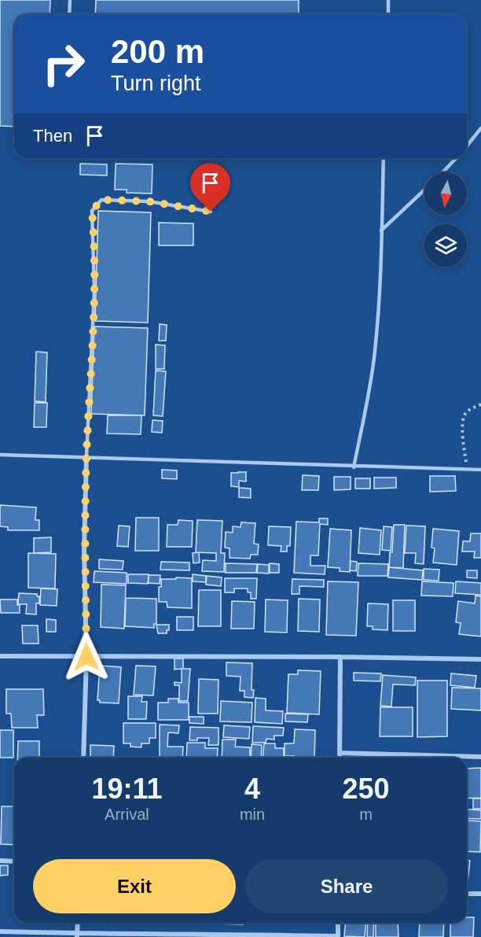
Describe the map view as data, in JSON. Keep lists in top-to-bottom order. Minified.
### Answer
{"north":"bottom","page":{"turn":["200 m","Turn right"],"then":"Then","eta":["19:11","Arrival","4","min","250","m"],"buttons":["Exit","Share"]}}
